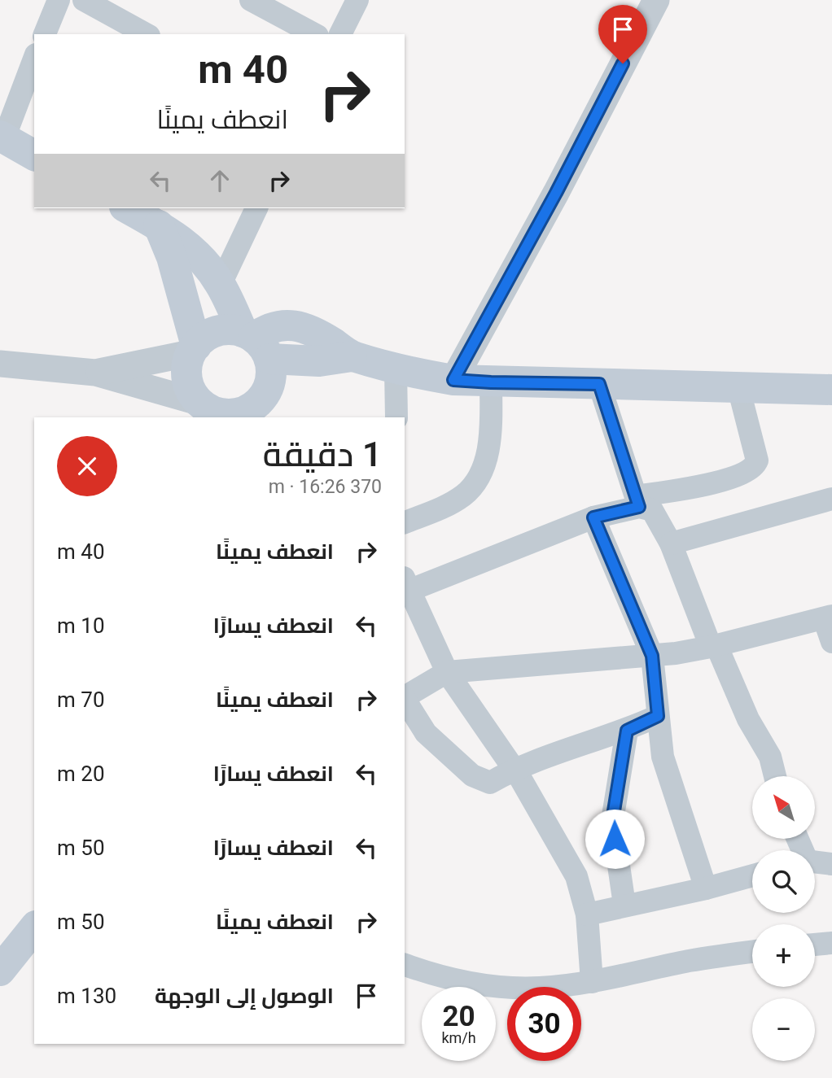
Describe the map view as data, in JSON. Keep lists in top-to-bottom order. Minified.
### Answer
{"north":"top left","page":{"turn":["40 m","انعطف يمينًا"],"heading":["1 دقيقة","370 m · 16:26"],"list":[{"name":"انعطف يمينًا","value":"40 m"},{"name":"انعطف يسارًا","value":"10 m"},{"name":"انعطف يمينًا","value":"70 m"},{"name":"انعطف يسارًا","value":"20 m"},{"name":"انعطف يسارًا","value":"50 m"},{"name":"انعطف يمينًا","value":"50 m"},{"name":"الوصول إلى الوجهة","value":"130 m"}],"map_buttons":["+","−"],"speed":"20 km/h","limit":"30"}}
